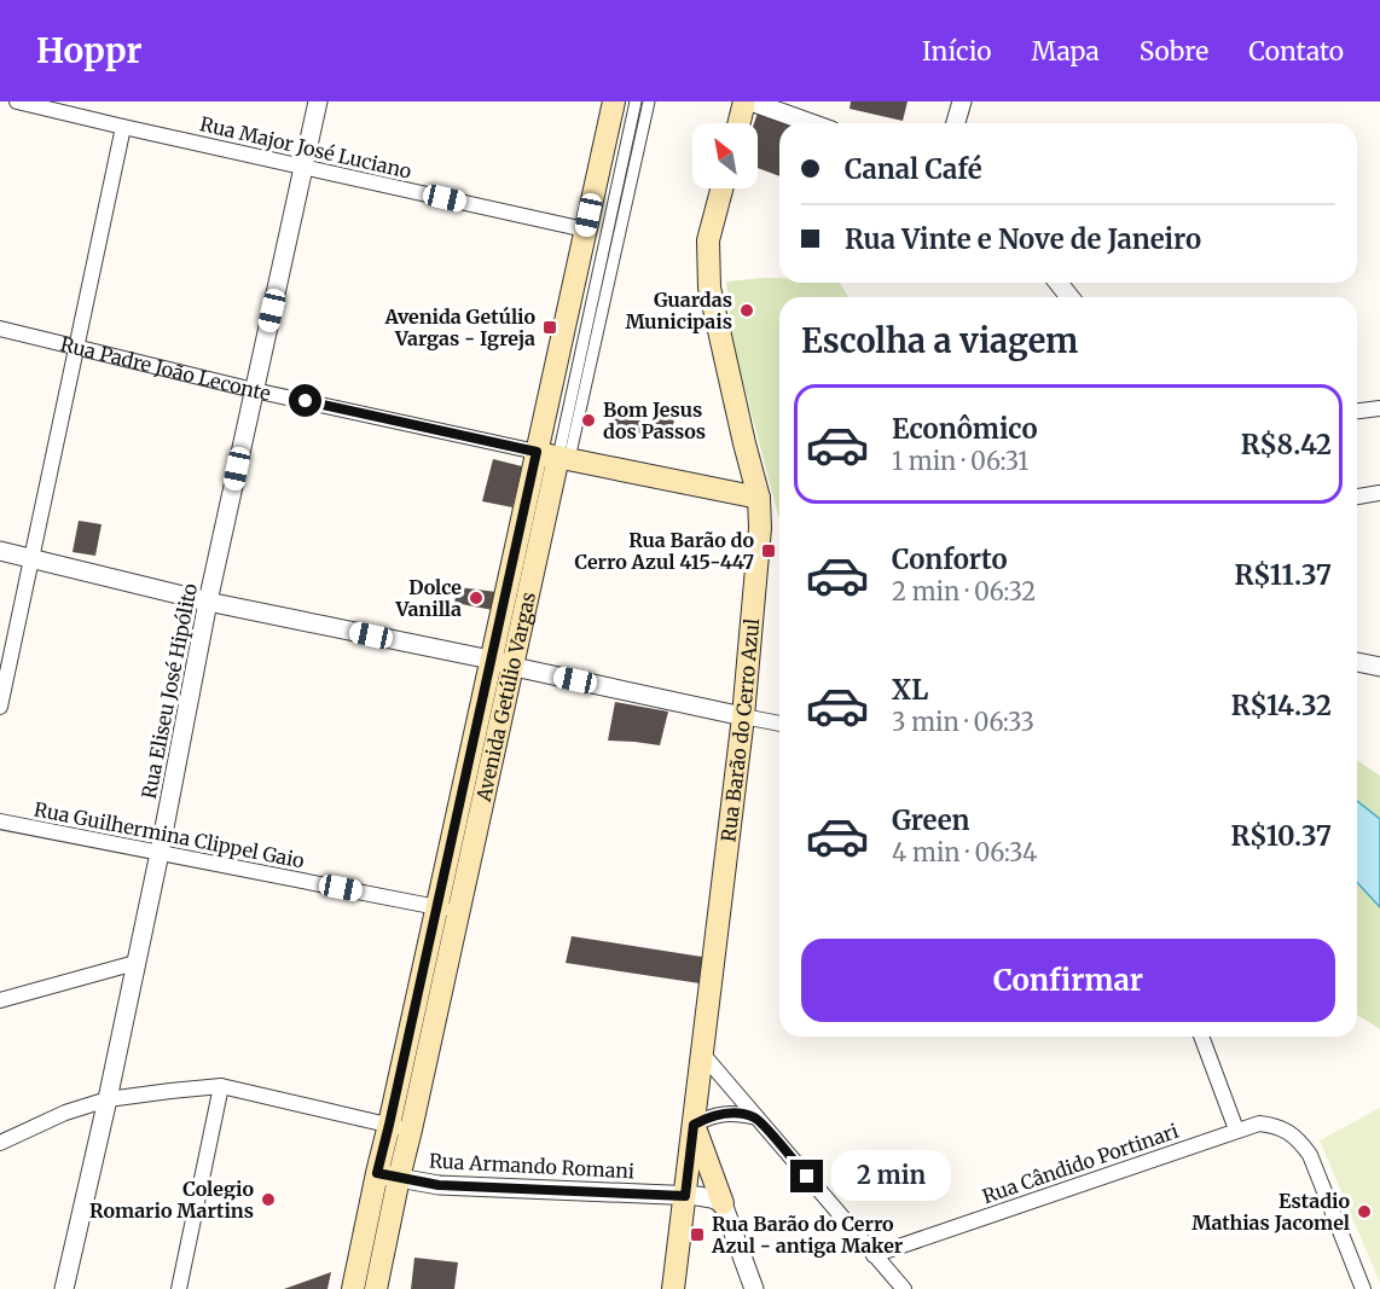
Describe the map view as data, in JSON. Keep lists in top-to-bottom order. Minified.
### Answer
{"streets":{"main road":["Rua Padre João Leconte","Avenida Getúlio Vargas","Rua Barão do Cerro Azul"],"street":["Rua Major José Luciano","Rua Eliseu José Hipólito","Rua Guilhermina Clippel Gaio","Rua Cândido Portinari","Rua Armando Romani"]},"crossings":[["Rua Major José Luciano","Rua Eliseu José Hipólito"],["Rua Major José Luciano","Avenida Getúlio Vargas"],["Rua Padre João Leconte","Rua Eliseu José Hipólito"],["Rua Padre João Leconte","Avenida Getúlio Vargas"],["Rua Padre João Leconte","Rua Barão do Cerro Azul"],["Rua Eliseu José Hipólito","Rua Guilhermina Clippel Gaio"],["Avenida Getúlio Vargas","Rua Guilhermina Clippel Gaio"],["Avenida Getúlio Vargas","Rua Armando Romani"],["Rua Barão do Cerro Azul","Rua Armando Romani"]],"places":{"other":["Guardas Municipais","Bom Jesus dos Passos","Dolce Vanilla","Colegio Romario Martins","Estadio Mathias Jacomel"],"transit":["Avenida Getúlio Vargas - Igreja","Rua Barão do Cerro Azul 415-447","Rua Barão do Cerro Azul - antiga Maker"]},"north":"top left","page":{"header":"Hoppr","nav":["Início","Mapa","Sobre","Contato"],"banner":["Canal Café","Rua Vinte e Nove de Janeiro"],"heading":"Escolha a viagem","list":[{"name":"Econômico","note":"1 min · 06:31","value":"R$8.42"},{"name":"Conforto","note":"2 min · 06:32","value":"R$11.37"},{"name":"XL","note":"3 min · 06:33","value":"R$14.32"},{"name":"Green","note":"4 min · 06:34","value":"R$10.37"}],"buttons":"Confirmar","bubble":"2 min"}}
